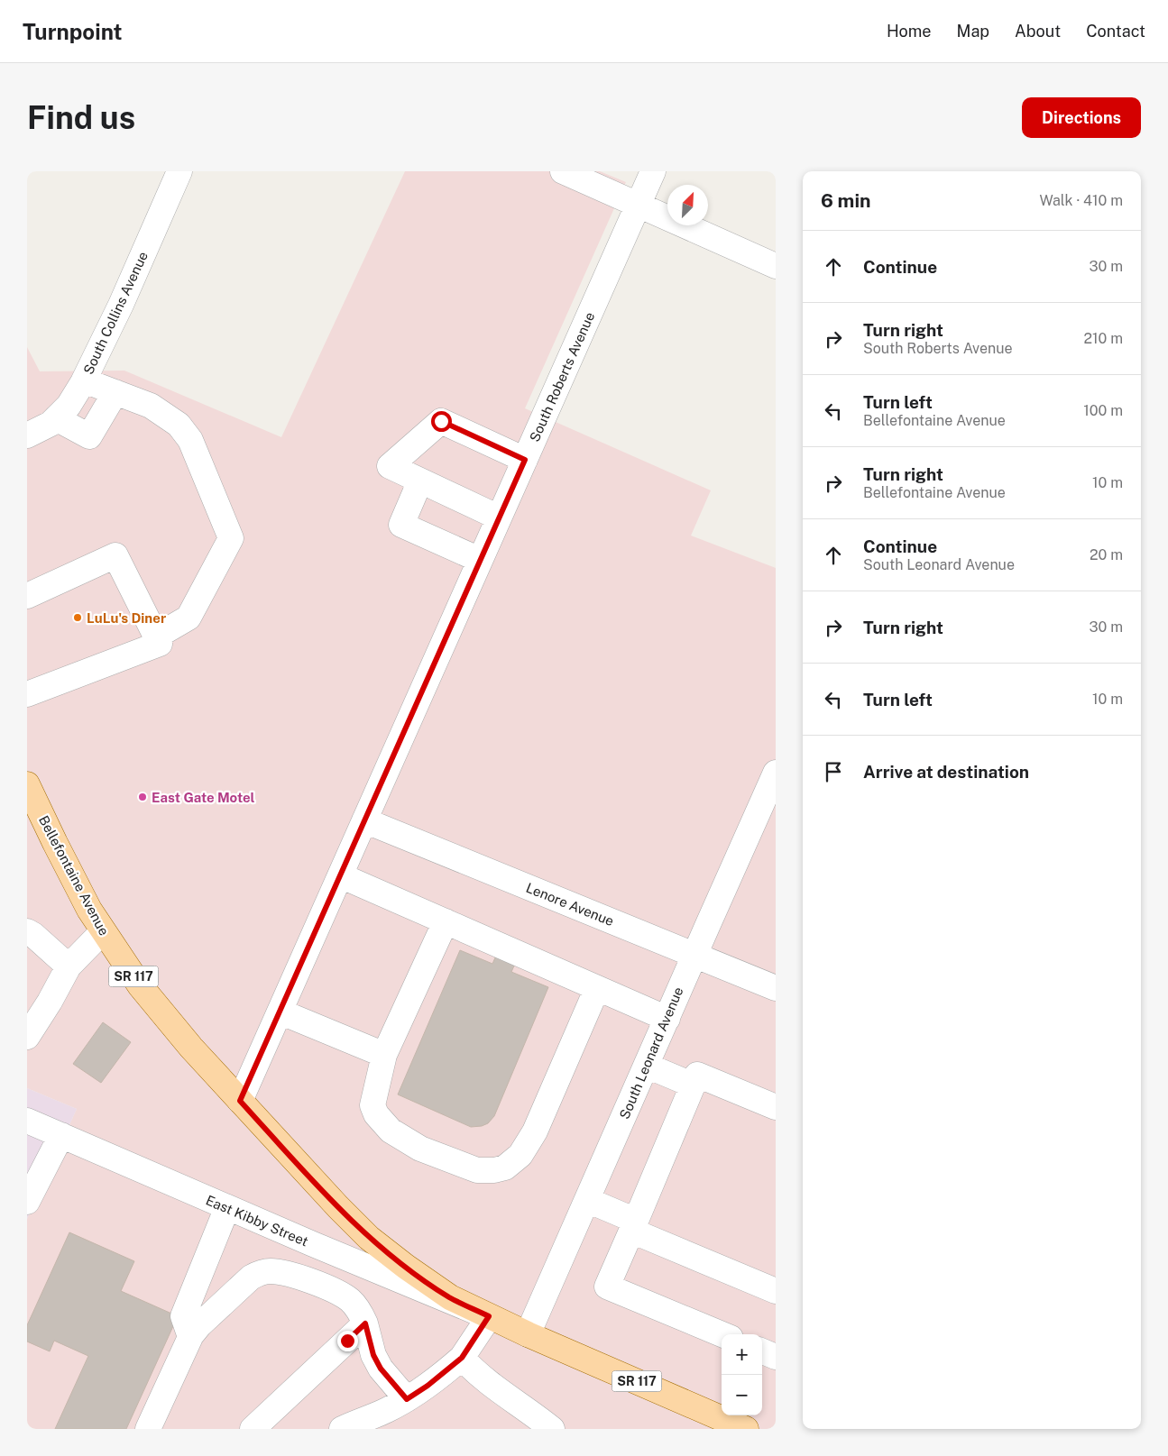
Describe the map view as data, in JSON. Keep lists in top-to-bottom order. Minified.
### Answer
{"streets":{"main road":["Bellefontaine Avenue","SR 117"],"street":["South Collins Avenue","South Roberts Avenue","Lenore Avenue","South Leonard Avenue","East Kibby Street"]},"crossings":[["South Roberts Avenue","Bellefontaine Avenue"],["South Roberts Avenue","Lenore Avenue"],["Bellefontaine Avenue","SR 117"],["Bellefontaine Avenue","East Kibby Street"],["Lenore Avenue","South Leonard Avenue"],["SR 117","South Leonard Avenue"],["SR 117","East Kibby Street"]],"places":["LuLu's Diner","East Gate Motel"],"north":"top right","page":{"header":"Turnpoint","nav":["Home","Map","About","Contact"],"buttons":"Directions","title":"Find us","heading":["6 min","Walk · 410 m"],"list":[["Continue","30 m"],["Turn right","South Roberts Avenue","210 m"],["Turn left","Bellefontaine Avenue","100 m"],["Turn right","Bellefontaine Avenue","10 m"],["Continue","South Leonard Avenue","20 m"],["Turn right","30 m"],["Turn left","10 m"],"Arrive at destination"],"map_buttons":["+","−"]}}
